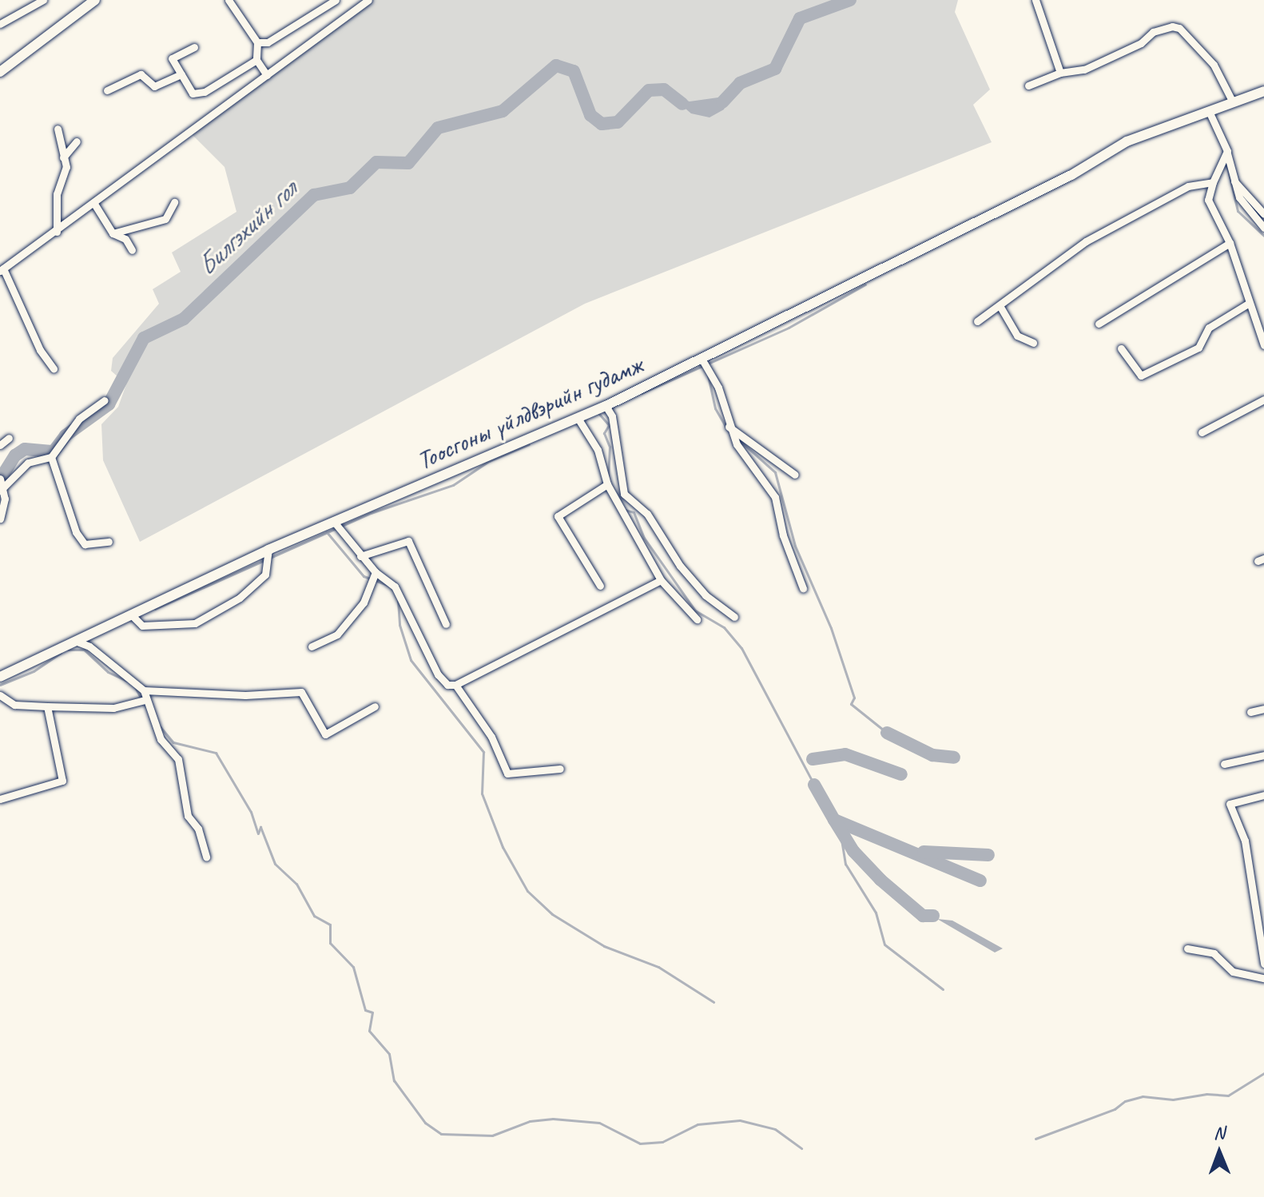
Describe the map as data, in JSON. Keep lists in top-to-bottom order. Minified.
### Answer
{"streets":{"main road":["Тоосгоны үйлдвэрийн гудамж"]},"water":["Билгэхийн гол"],"north":"top"}
